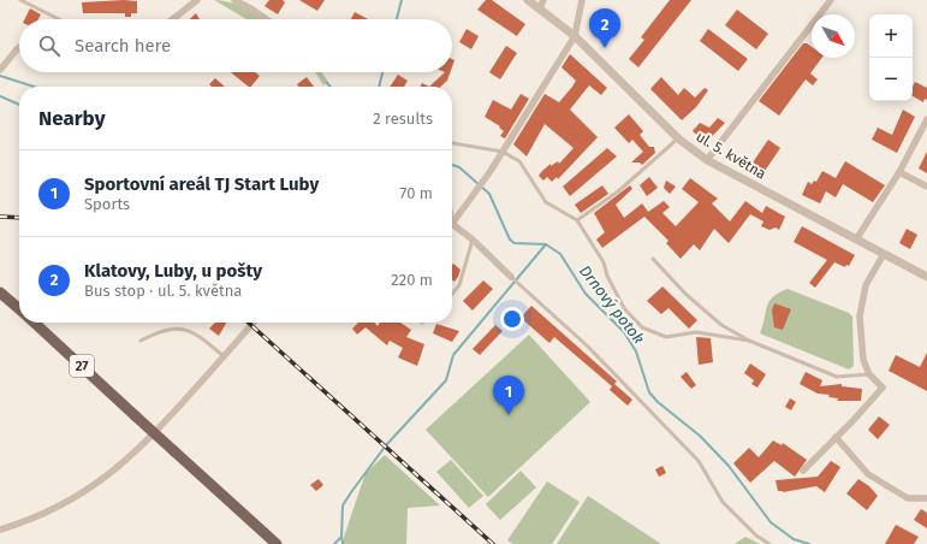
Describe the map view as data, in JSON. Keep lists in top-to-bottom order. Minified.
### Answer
{"streets":{"main road":["27"],"street":["ul. 5. května"]},"water":["Drnový potok"],"north":"bottom right","page":{"pins":["2","1"],"map_buttons":["+","−"],"search":"Search here","heading":["Nearby","2 results"],"list":[{"mark":"1","name":"Sportovní areál TJ Start Luby","note":"Sports","value":"70 m"},{"mark":"2","name":"Klatovy, Luby, u pošty","note":"Bus stop · ul. 5. května","value":"220 m"}]}}
